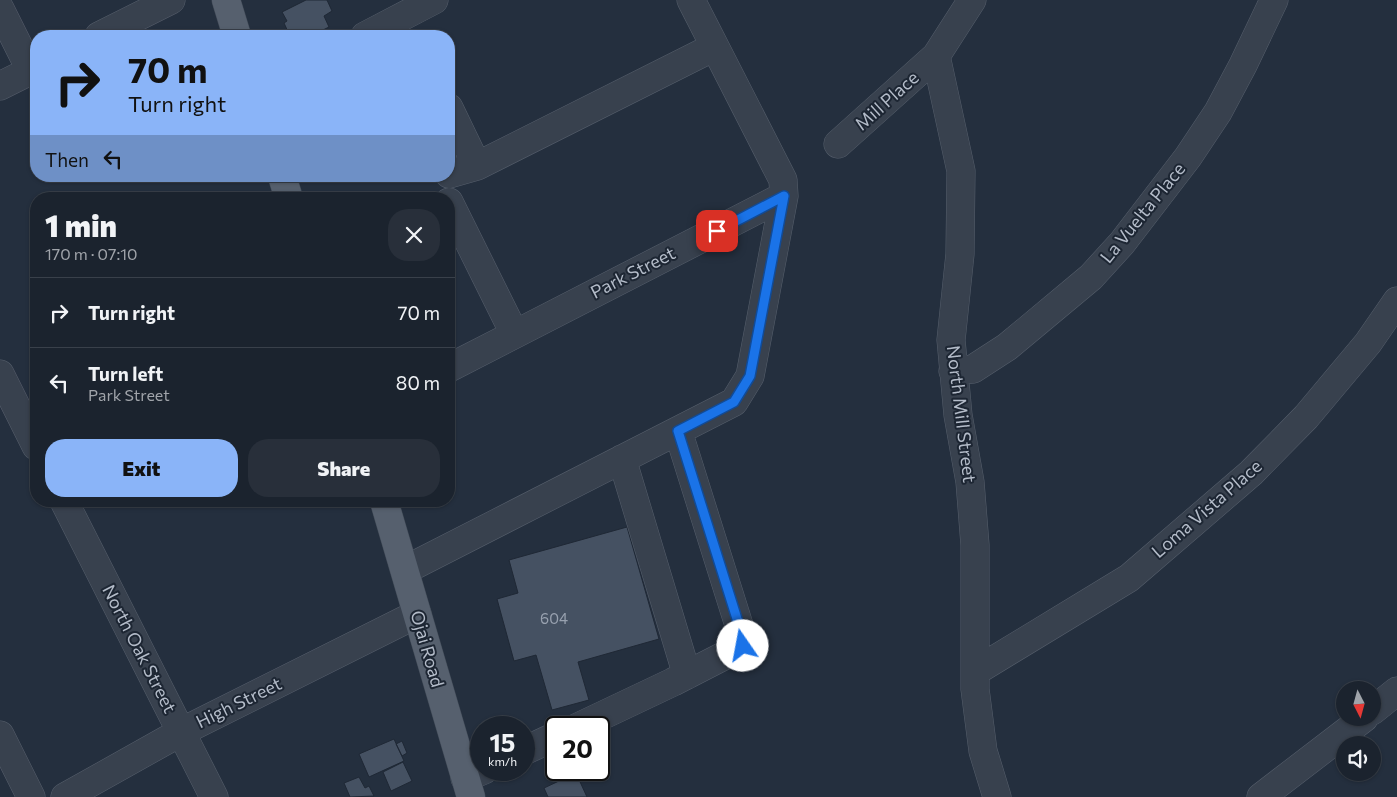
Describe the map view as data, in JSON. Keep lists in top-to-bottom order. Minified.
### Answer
{"streets":{"main road":["Ojai Road"],"street":["Mill Place","La Vuelta Place","Park Street","North Mill Street","Loma Vista Place","North Oak Street","High Street"]},"crossings":[["Mill Place","North Mill Street"],["La Vuelta Place","North Mill Street"],["North Mill Street","Loma Vista Place"],["North Oak Street","High Street"],["Ojai Road","High Street"]],"house_numbers":["604"],"north":"bottom","page":{"turn":["70 m","Turn right"],"then":"Then","heading":["1 min","170 m · 07:10"],"list":[{"name":"Turn right","value":"70 m"},{"name":"Turn left","note":"Park Street","value":"80 m"}],"buttons":["Exit","Share"],"speed":"15 km/h","limit":"20"}}
